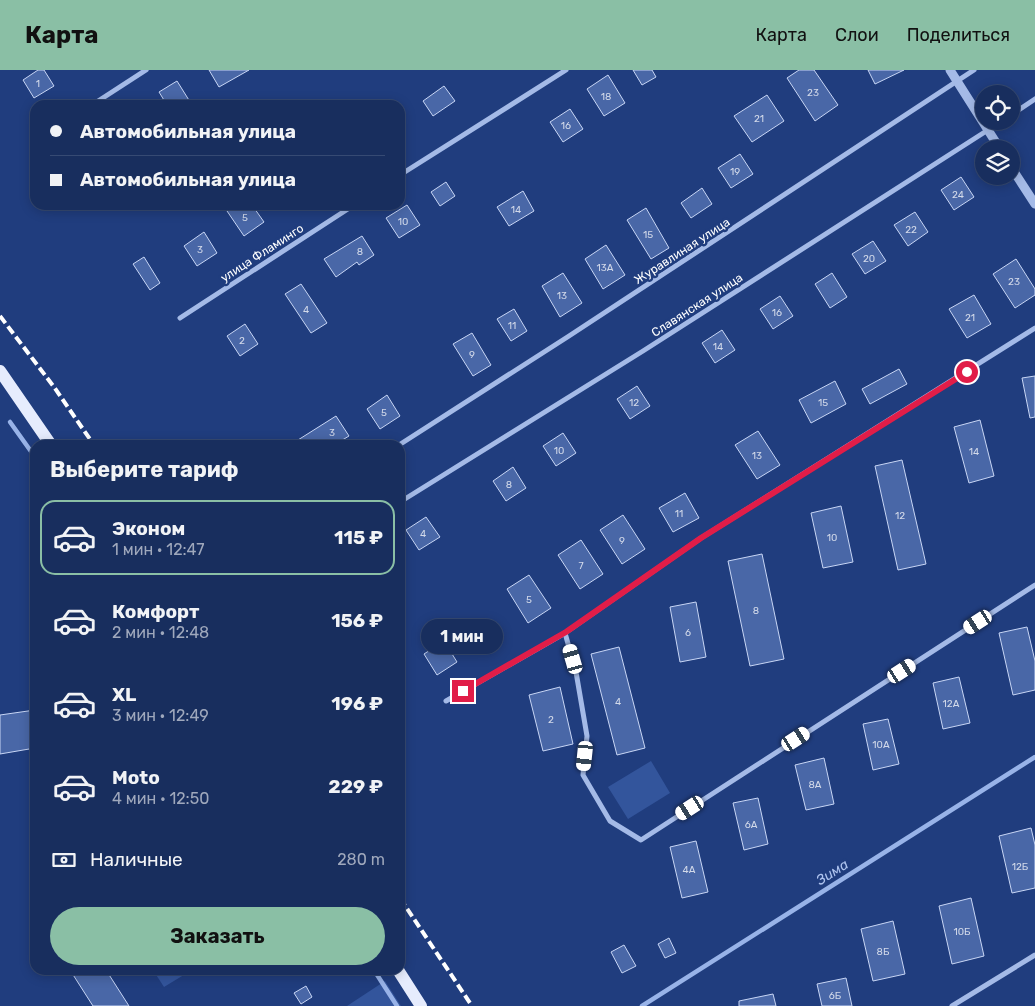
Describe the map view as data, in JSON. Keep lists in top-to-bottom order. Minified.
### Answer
{"streets":{"street":["Журавлиная улица","улица Фламинго","Славянская улица"]},"water":["Зима"],"house_numbers":["1","23","18","21","16","19","24","14","5","10","22","15","3","8","20","13А","23","13","4","16","21","11","2","14","9","12","15","5","3","10","14","13","8","11","12","4","10","9","7","5","8","6","4","12А","2","10А","8А","6А","12Б","4А","10Б","8Б","6Б"],"page":{"header":"Карта","nav":["Карта","Слои","Поделиться"],"banner":["Автомобильная улица","Автомобильная улица"],"heading":"Выберите тариф","list":[{"name":"Эконом","note":"1 мин · 12:47","value":"115 ₽"},{"name":"Комфорт","note":"2 мин · 12:48","value":"156 ₽"},{"name":"XL","note":"3 мин · 12:49","value":"196 ₽"},{"name":"Moto","note":"4 мин · 12:50","value":"229 ₽"}],"bubble":"1 мин","pay":["Наличные","280 m"],"buttons":"Заказать"}}
